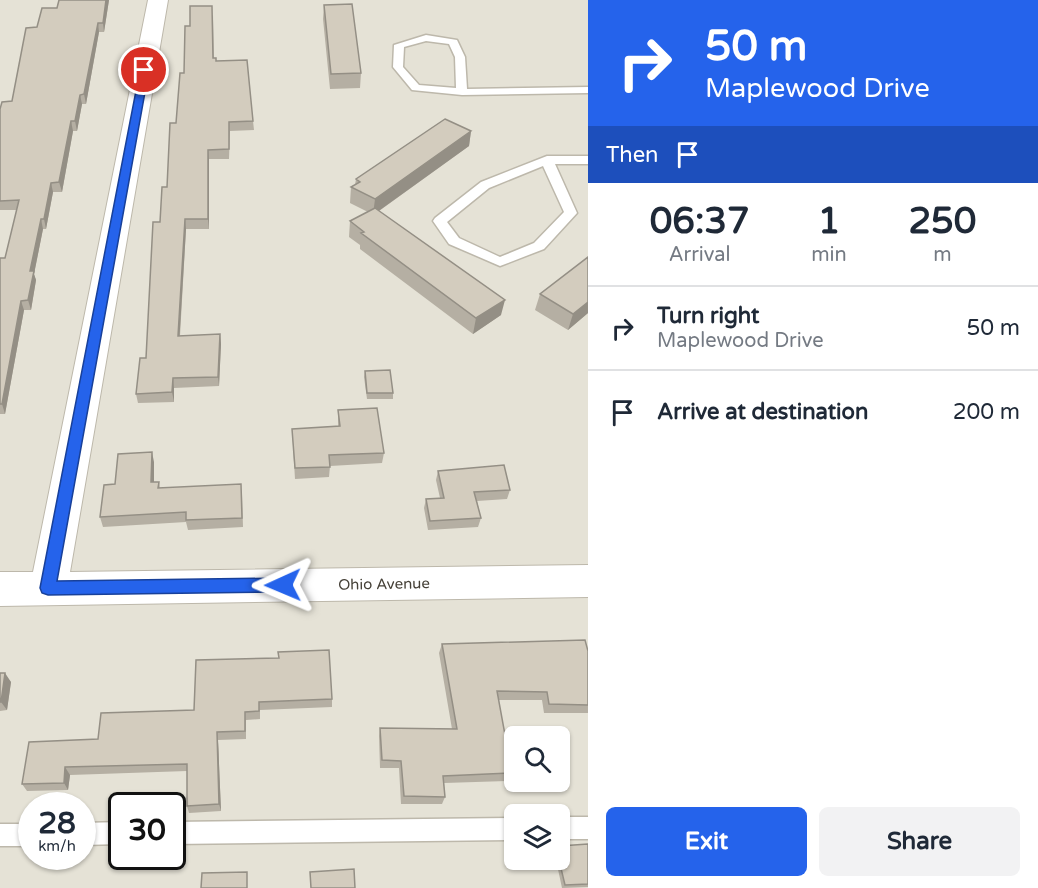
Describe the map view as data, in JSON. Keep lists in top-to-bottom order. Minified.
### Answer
{"streets":{"street":["Ohio Avenue"]},"page":{"turn":["50 m","Maplewood Drive"],"then":"Then","eta":["06:37","Arrival","1","min","250","m"],"list":[{"name":"Turn right","note":"Maplewood Drive","value":"50 m"},{"name":"Arrive at destination","value":"200 m"}],"speed":"28 km/h","limit":"30","buttons":["Exit","Share"]}}
